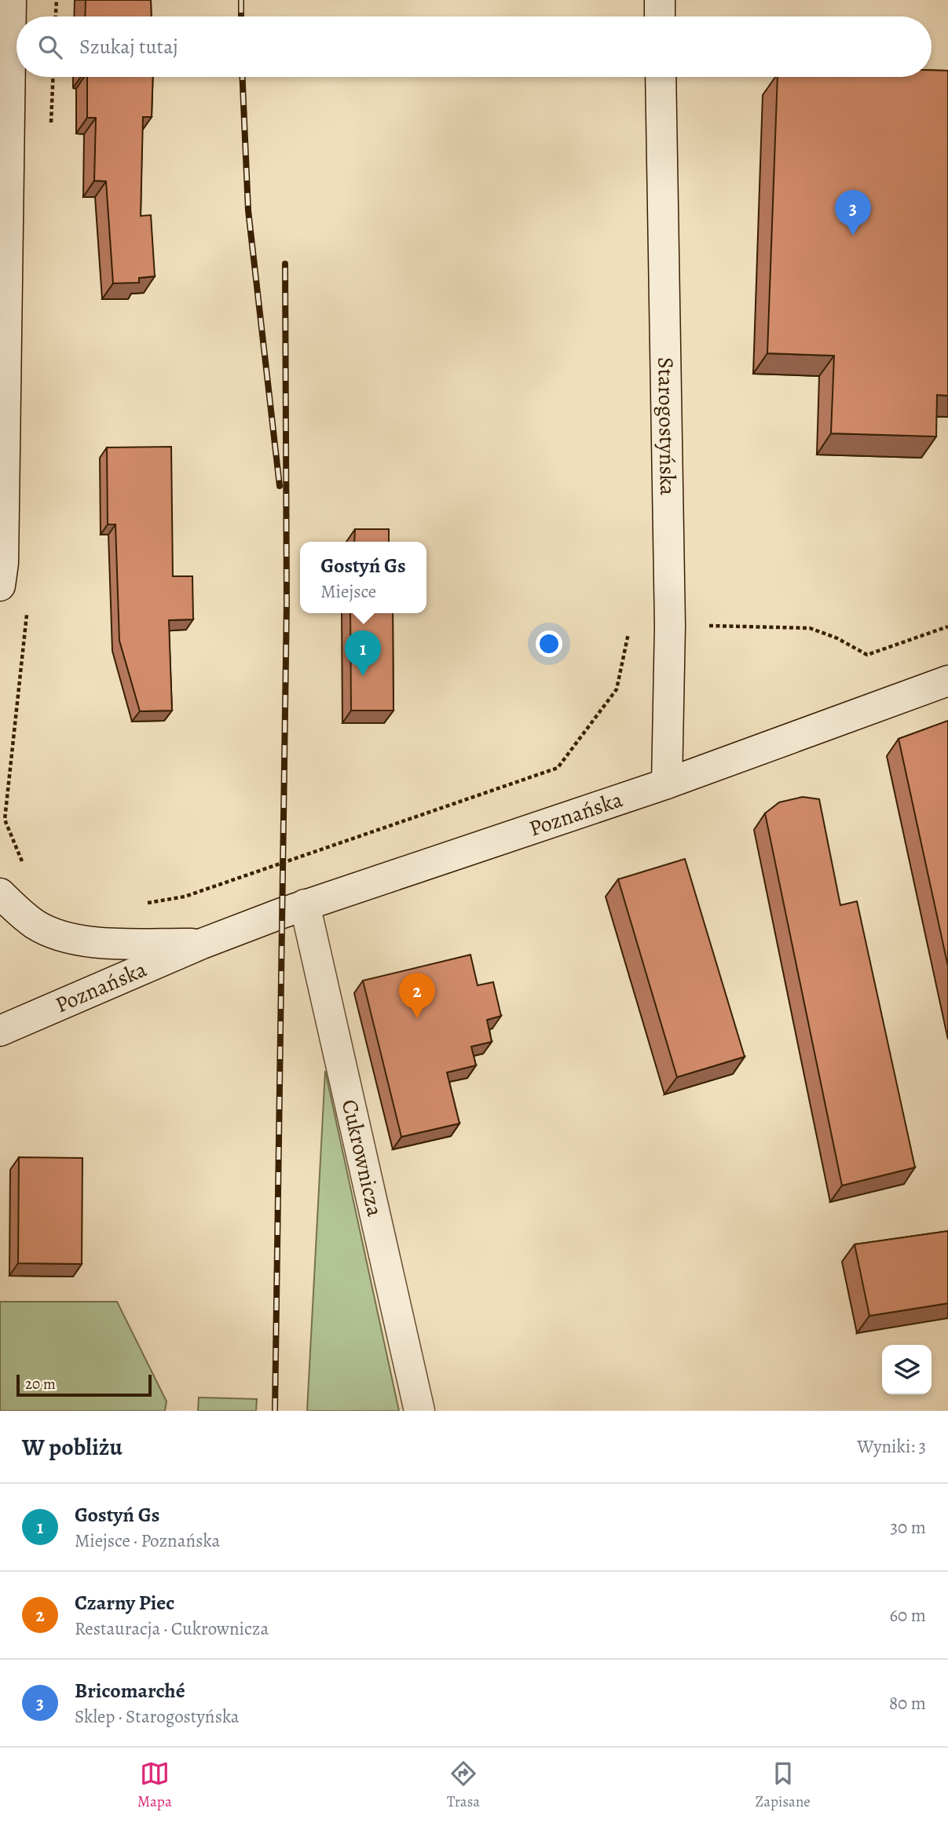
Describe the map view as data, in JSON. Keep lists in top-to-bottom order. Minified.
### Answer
{"streets":{"street":["Starogostyńska","Poznańska","Cukrownicza"]},"crossings":[["Starogostyńska","Poznańska"],["Poznańska","Cukrownicza"]],"scale_bar":"20 m","page":{"search":"Szukaj tutaj","pins":["3","1","2"],"popup":["Gostyń Gs","Miejsce"],"scale":"20 m","heading":["W pobliżu","Wyniki: 3"],"list":[{"mark":"1","name":"Gostyń Gs","note":"Miejsce · Poznańska","value":"30 m"},{"mark":"2","name":"Czarny Piec","note":"Restauracja · Cukrownicza","value":"60 m"},{"mark":"3","name":"Bricomarché","note":"Sklep · Starogostyńska","value":"80 m"}],"nav":["Mapa","Trasa","Zapisane"]}}
